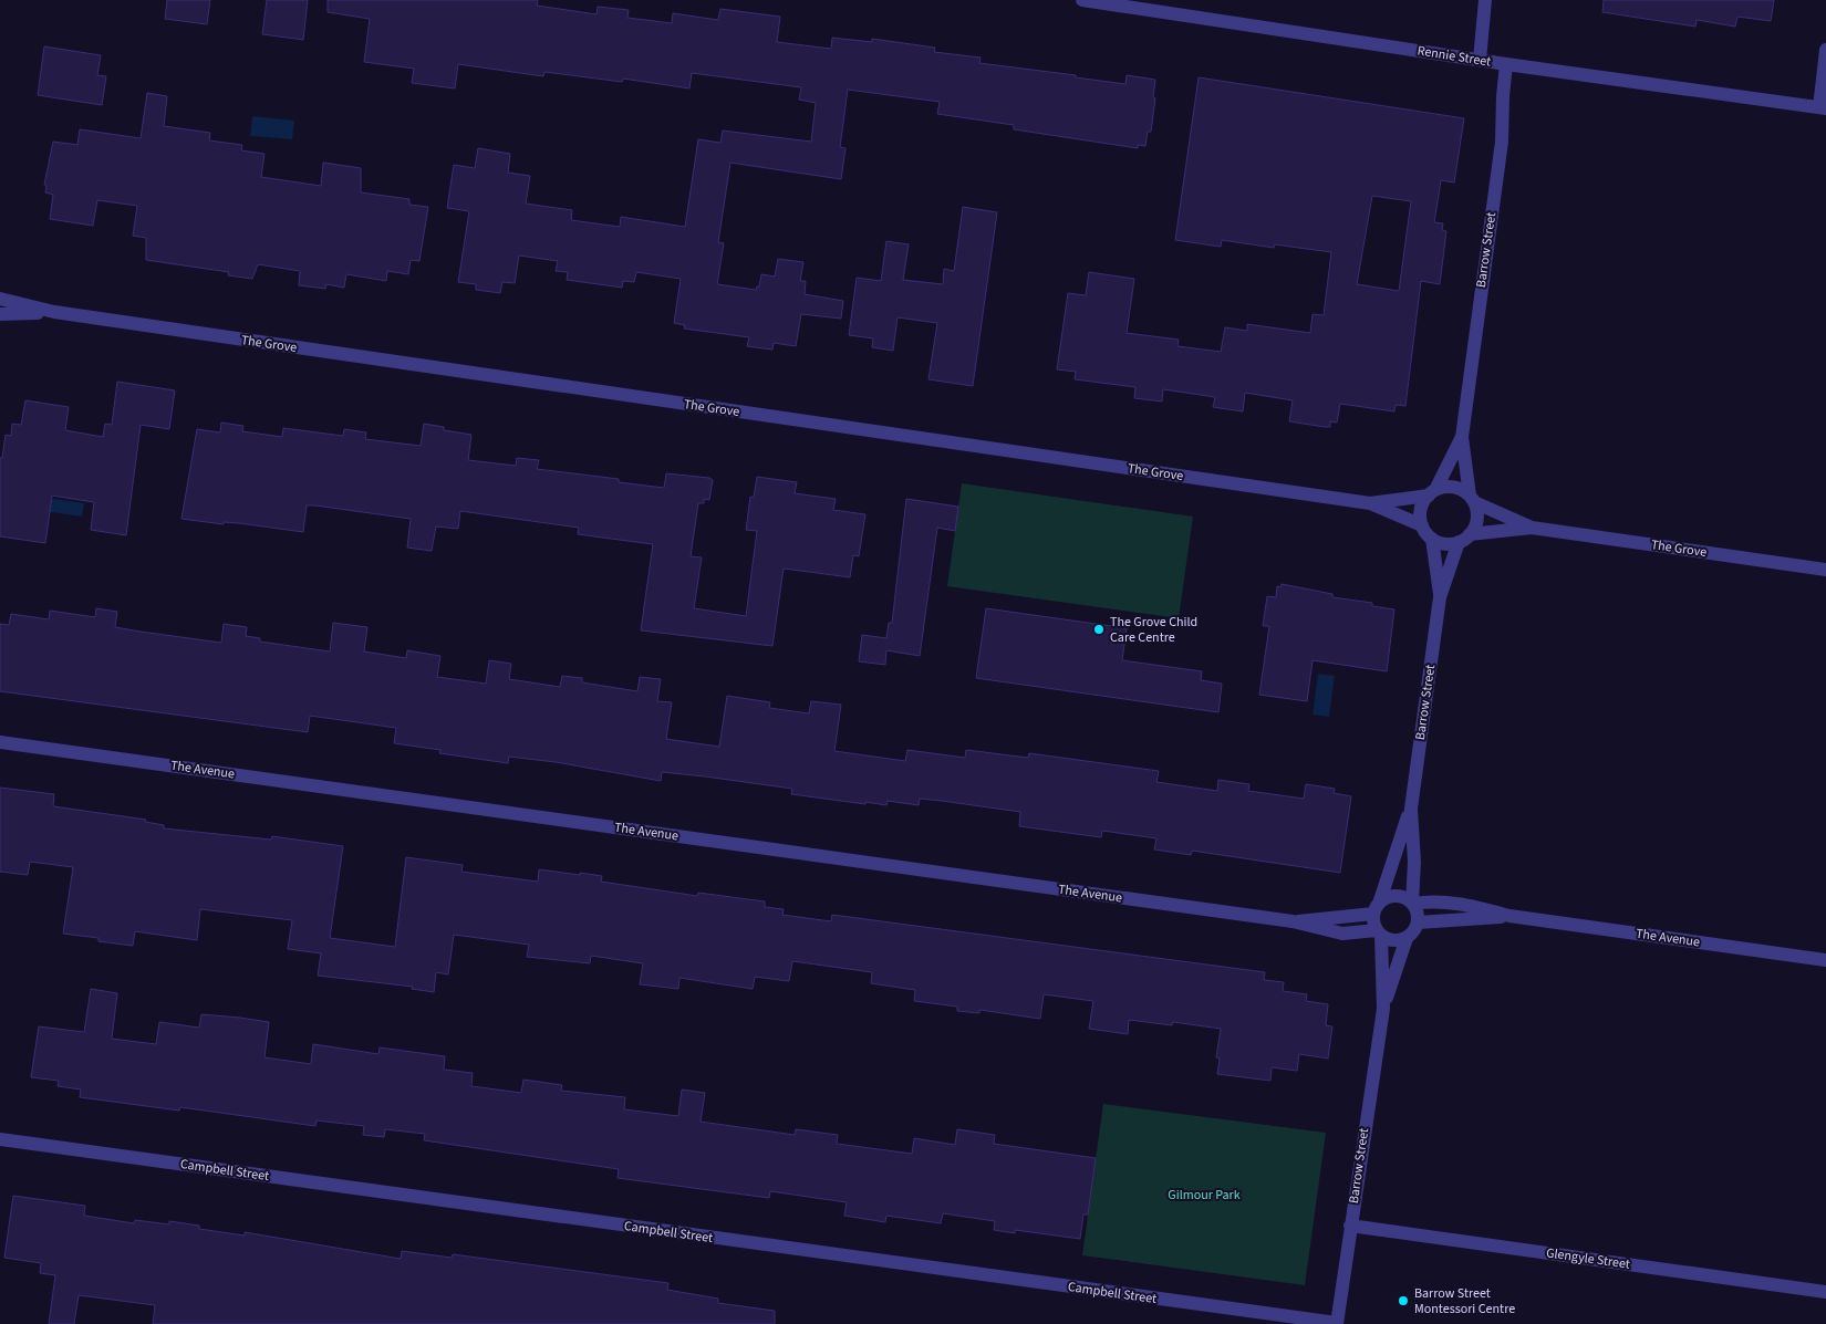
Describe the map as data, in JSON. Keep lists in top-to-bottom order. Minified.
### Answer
{"streets":{"street":["Rennie Street","Barrow Street","The Grove","The Avenue","Campbell Street","Glengyle Street"]},"crossings":[["Rennie Street","Barrow Street"],["Barrow Street","The Grove"],["Barrow Street","The Avenue"],["Barrow Street","Campbell Street"],["Barrow Street","Glengyle Street"]],"parks":["Gilmour Park"],"places":["The Grove Child Care Centre","Barrow Street Montessori Centre"]}
